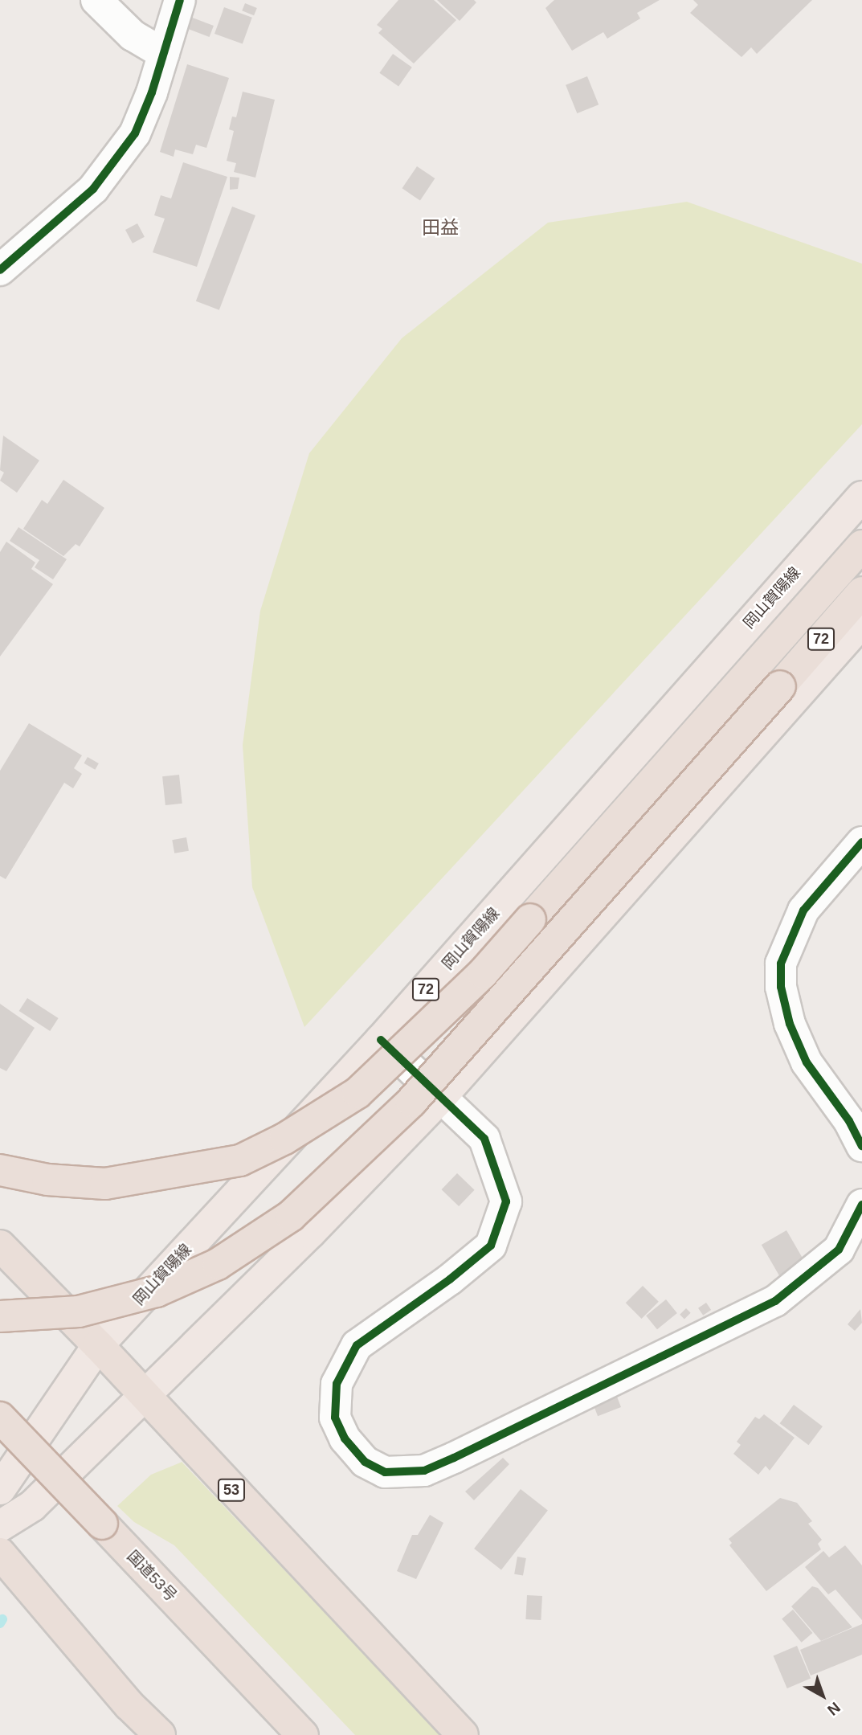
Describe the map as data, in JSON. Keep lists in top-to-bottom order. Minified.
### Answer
{"streets":{"highway":["72","53","国道53号"],"main road":["岡山賀陽線"]},"crossings":[["岡山賀陽線","53"],["72","53"]],"districts":["田益"],"north":"bottom right"}
